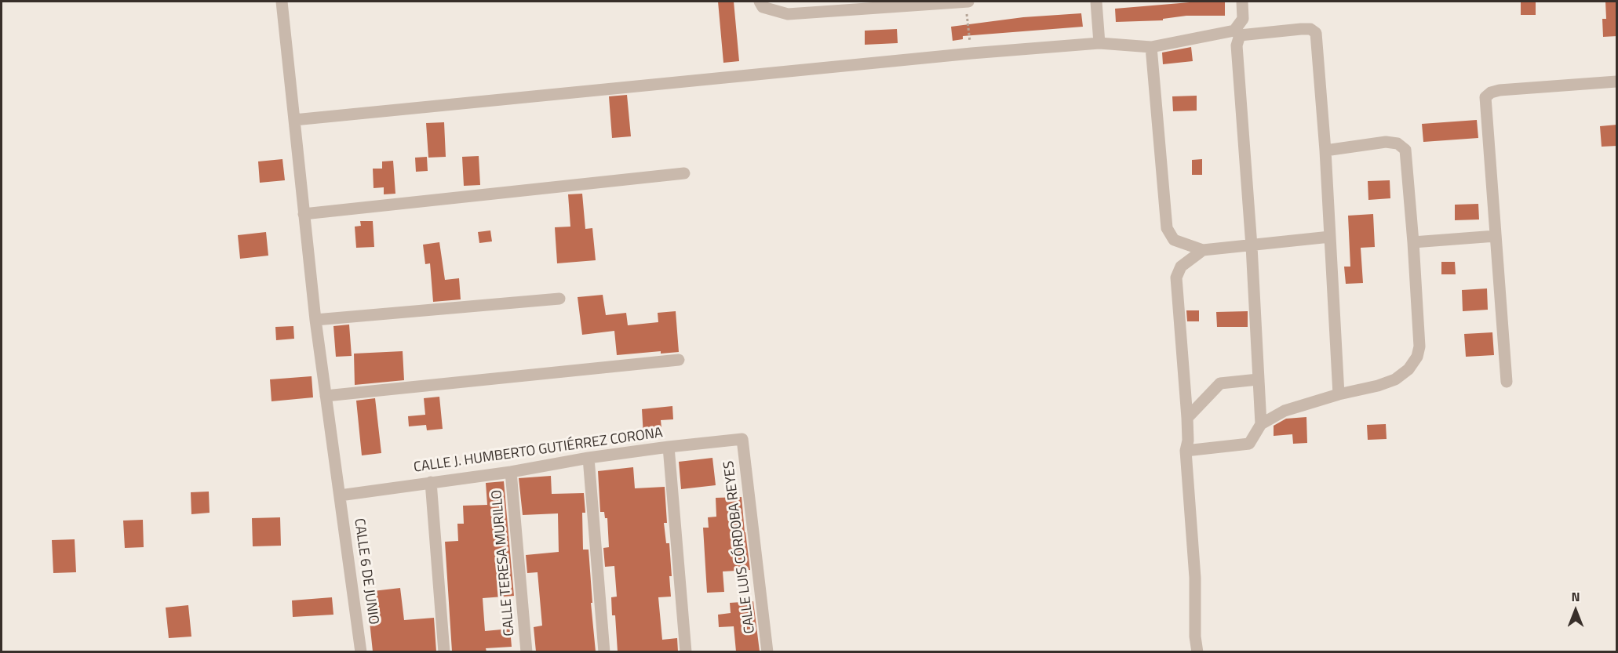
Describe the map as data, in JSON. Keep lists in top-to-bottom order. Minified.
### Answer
{"streets":{"street":["CALLE J. HUMBERTO GUTIÉRREZ CORONA","CALLE LUIS CÓRDOBA REYES","CALLE TERESA MURILLO","CALLE 6 DE JUNIO"]},"crossings":[["CALLE J. HUMBERTO GUTIÉRREZ CORONA","CALLE LUIS CÓRDOBA REYES"],["CALLE J. HUMBERTO GUTIÉRREZ CORONA","CALLE TERESA MURILLO"],["CALLE J. HUMBERTO GUTIÉRREZ CORONA","CALLE 6 DE JUNIO"]],"north":"top"}
